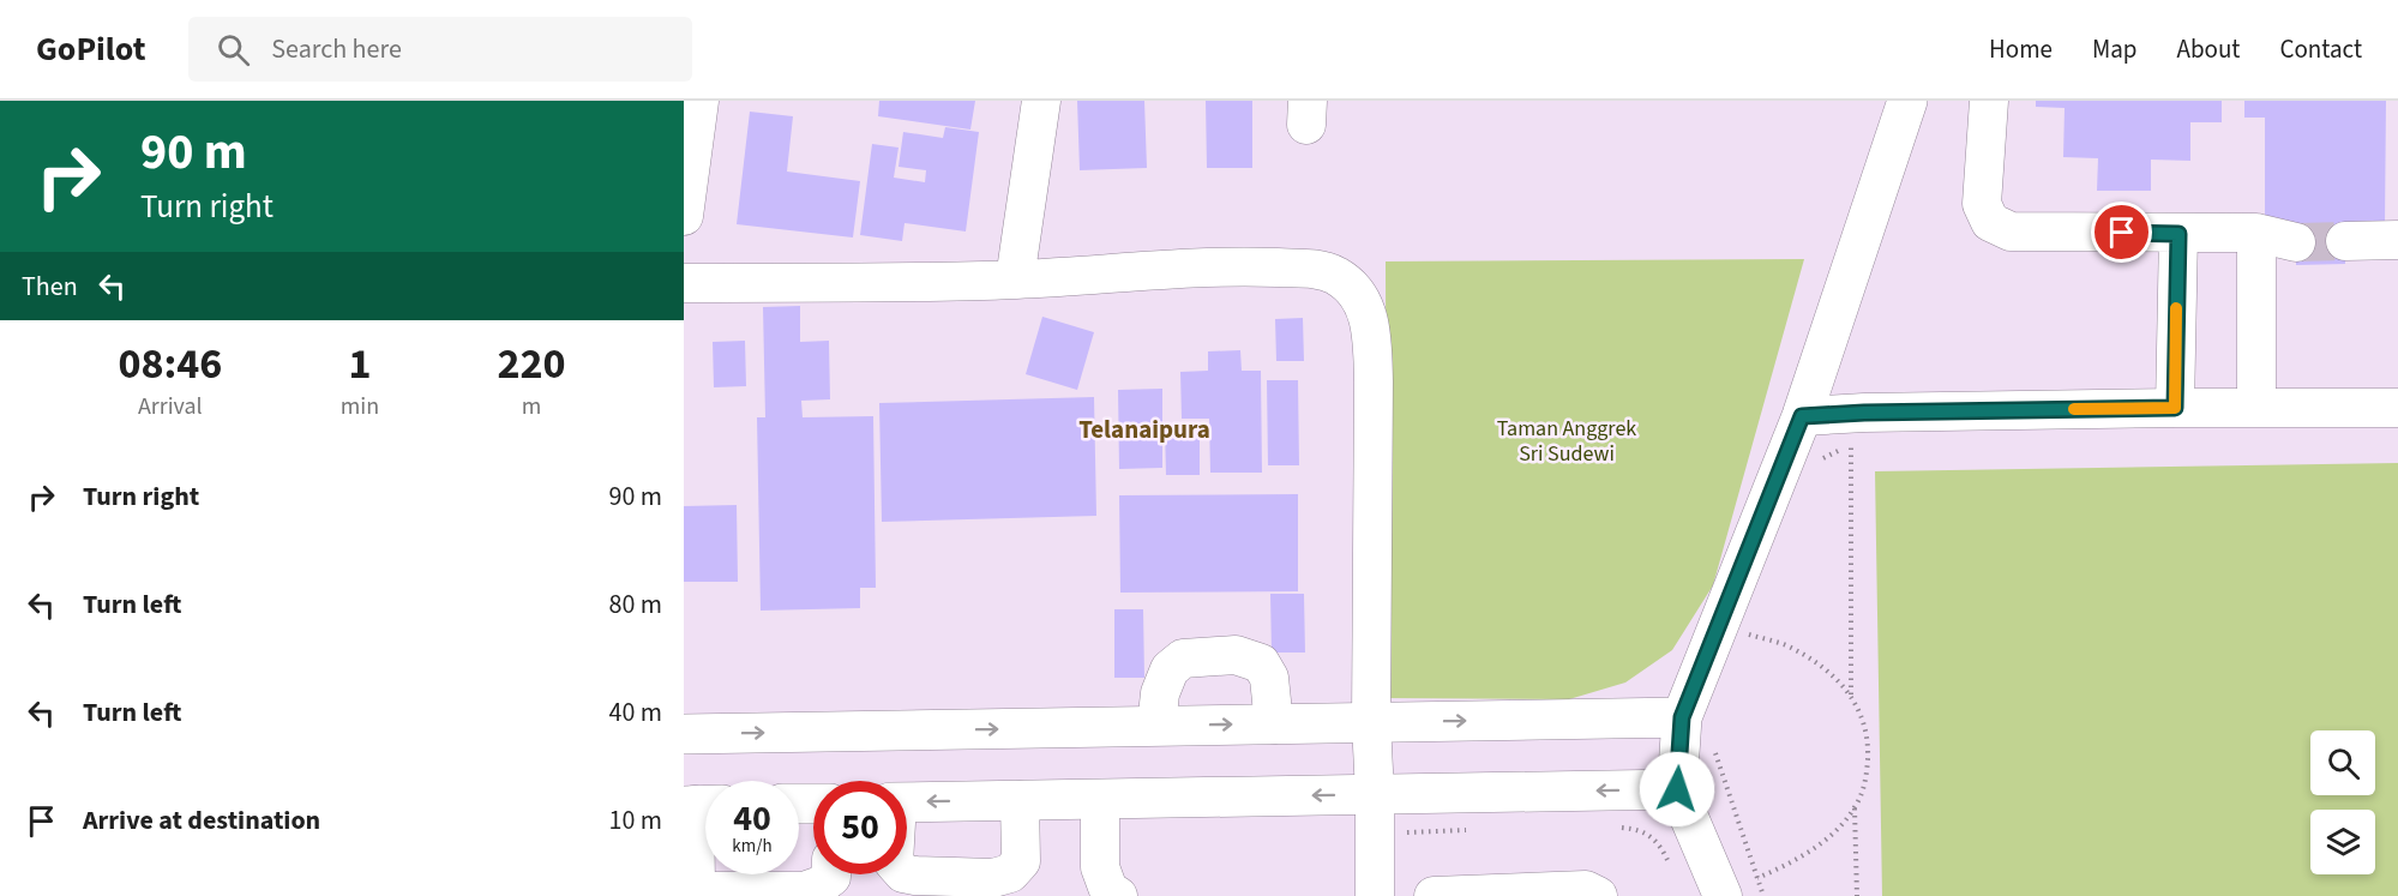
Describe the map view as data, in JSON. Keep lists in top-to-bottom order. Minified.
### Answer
{"districts":["Telanaipura"],"parks":["Taman Anggrek Sri Sudewi"],"page":{"header":"GoPilot","search":"Search here","nav":["Home","Map","About","Contact"],"turn":["90 m","Turn right"],"then":"Then","eta":["08:46","Arrival","1","min","220","m"],"list":[{"name":"Turn right","value":"90 m"},{"name":"Turn left","value":"80 m"},{"name":"Turn left","value":"40 m"},{"name":"Arrive at destination","value":"10 m"}],"speed":"40 km/h","limit":"50"}}
